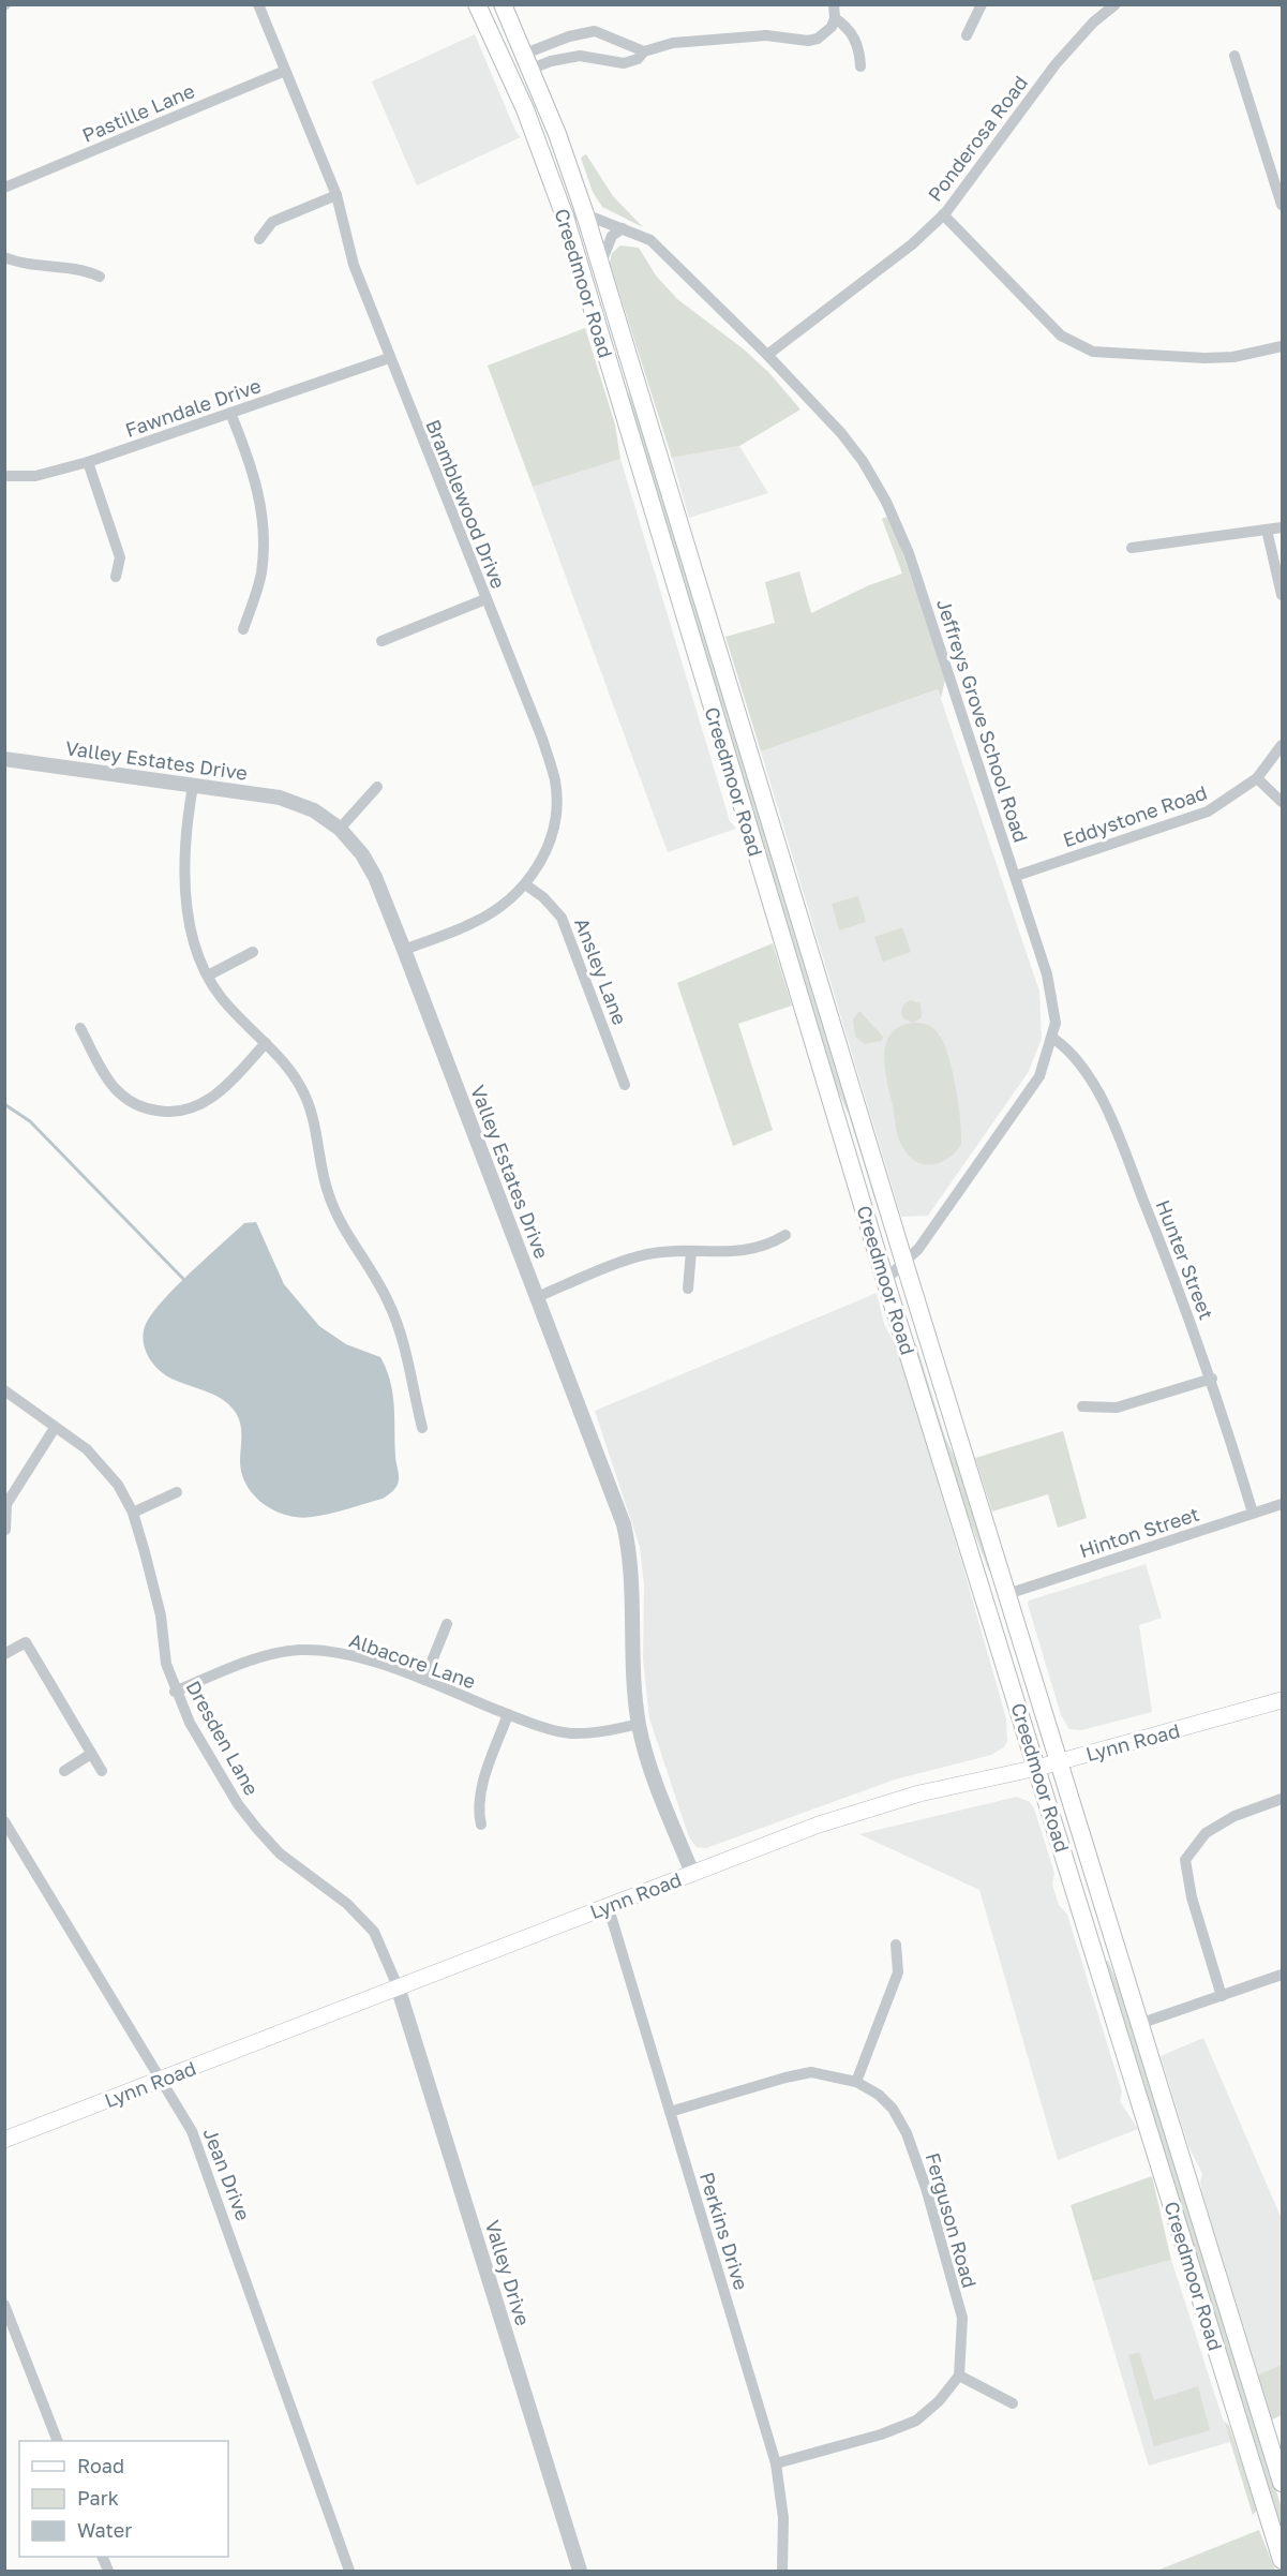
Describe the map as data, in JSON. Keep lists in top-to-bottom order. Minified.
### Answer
{"streets":{"main road":["Creedmoor Road","Lynn Road"],"street":["Pastille Lane","Ponderosa Road","Fawndale Drive","Bramblewood Drive","Jeffreys Grove School Road","Valley Estates Drive","Eddystone Road","Ansley Lane","Hunter Street","Hinton Street","Albacore Lane","Dresden Lane","Jean Drive","Ferguson Road","Perkins Drive","Valley Drive"]},"crossings":[["Pastille Lane","Bramblewood Drive"],["Ponderosa Road","Jeffreys Grove School Road"],["Creedmoor Road","Jeffreys Grove School Road"],["Creedmoor Road","Hinton Street"],["Creedmoor Road","Lynn Road"],["Fawndale Drive","Bramblewood Drive"],["Bramblewood Drive","Valley Estates Drive"],["Bramblewood Drive","Ansley Lane"],["Jeffreys Grove School Road","Eddystone Road"],["Jeffreys Grove School Road","Hunter Street"],["Valley Estates Drive","Albacore Lane"],["Valley Estates Drive","Lynn Road"],["Hunter Street","Hinton Street"],["Albacore Lane","Dresden Lane"],["Dresden Lane","Lynn Road"],["Dresden Lane","Valley Drive"],["Lynn Road","Jean Drive"],["Lynn Road","Perkins Drive"],["Lynn Road","Valley Drive"],["Ferguson Road","Perkins Drive"]],"legend":["Road","Park","Water"]}
